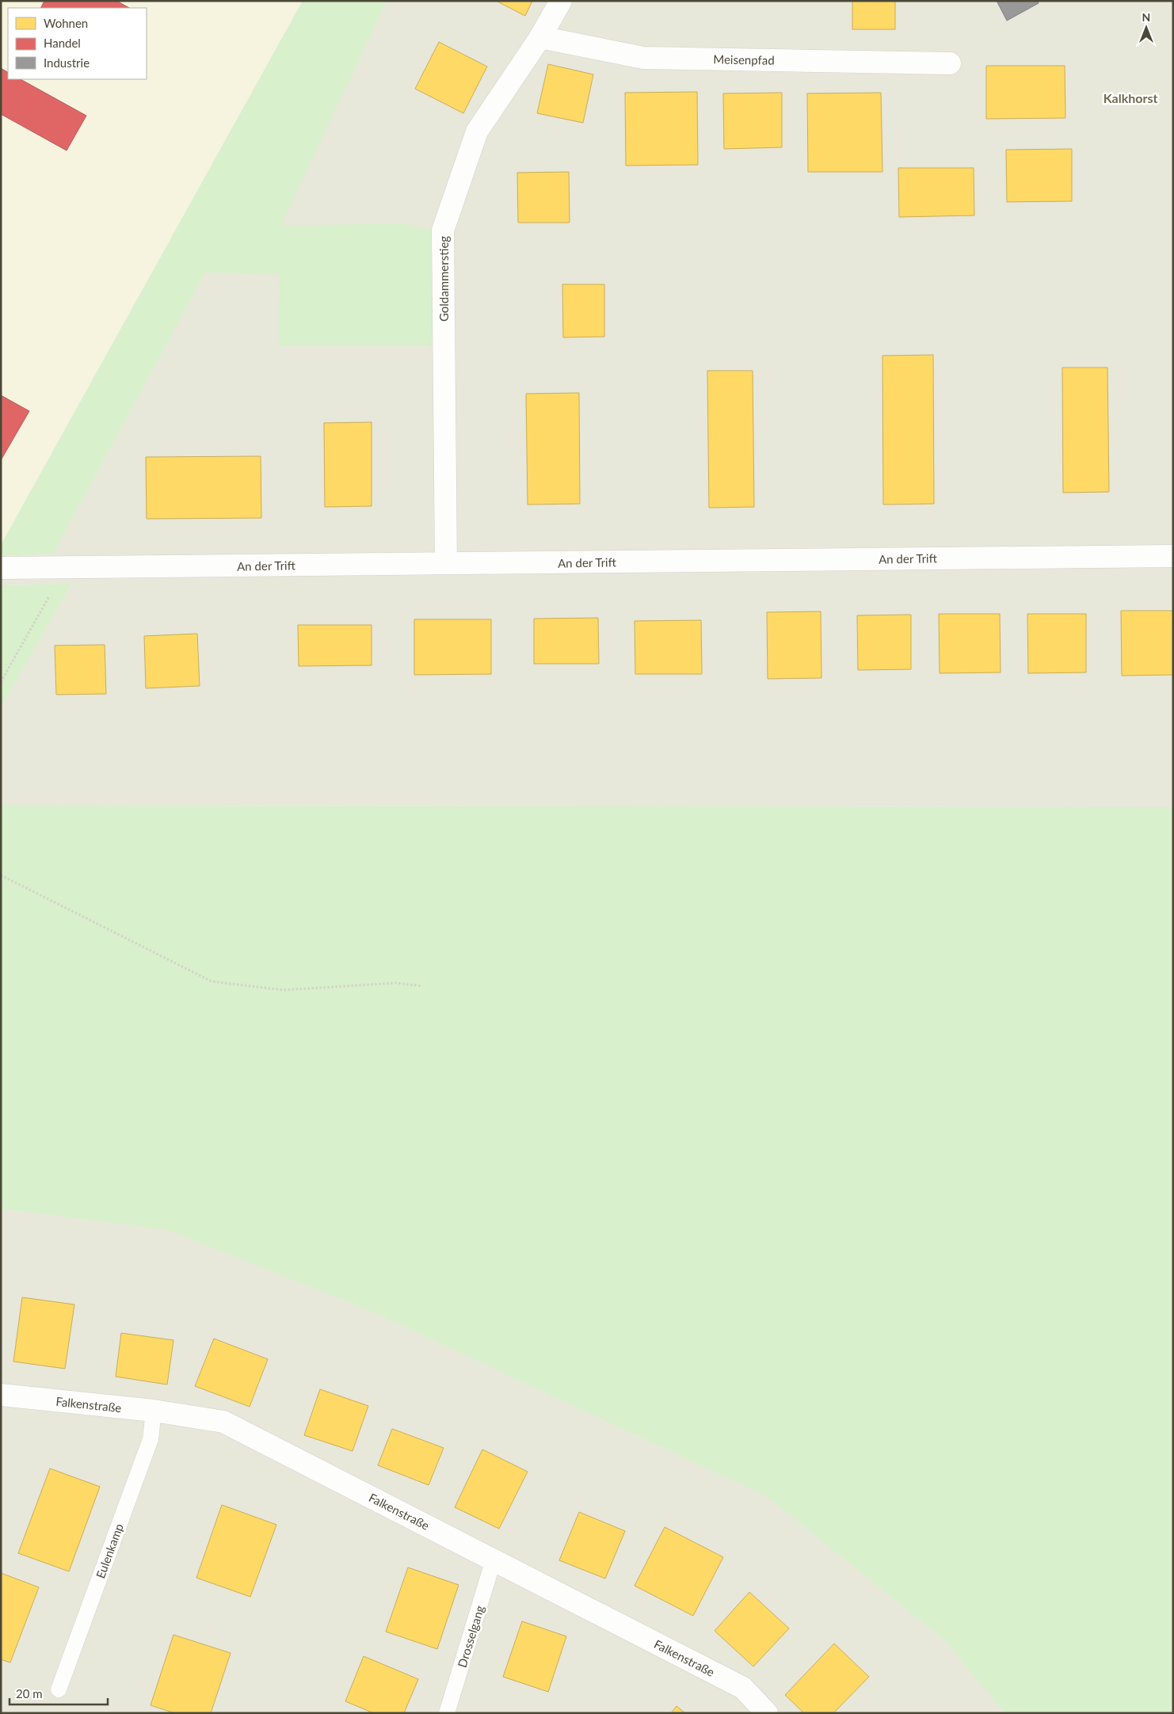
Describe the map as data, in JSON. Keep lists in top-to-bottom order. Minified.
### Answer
{"streets":{"street":["Meisenpfad","Goldammerstieg","An der Trift","Falkenstraße"],"lane":["Eulenkamp","Drosselgang"]},"crossings":[["Meisenpfad","Goldammerstieg"],["Goldammerstieg","An der Trift"],["Falkenstraße","Eulenkamp"],["Falkenstraße","Drosselgang"]],"districts":["Kalkhorst"],"legend":["Wohnen","Handel","Industrie"],"scale_bar":"20 m","north":"top"}
